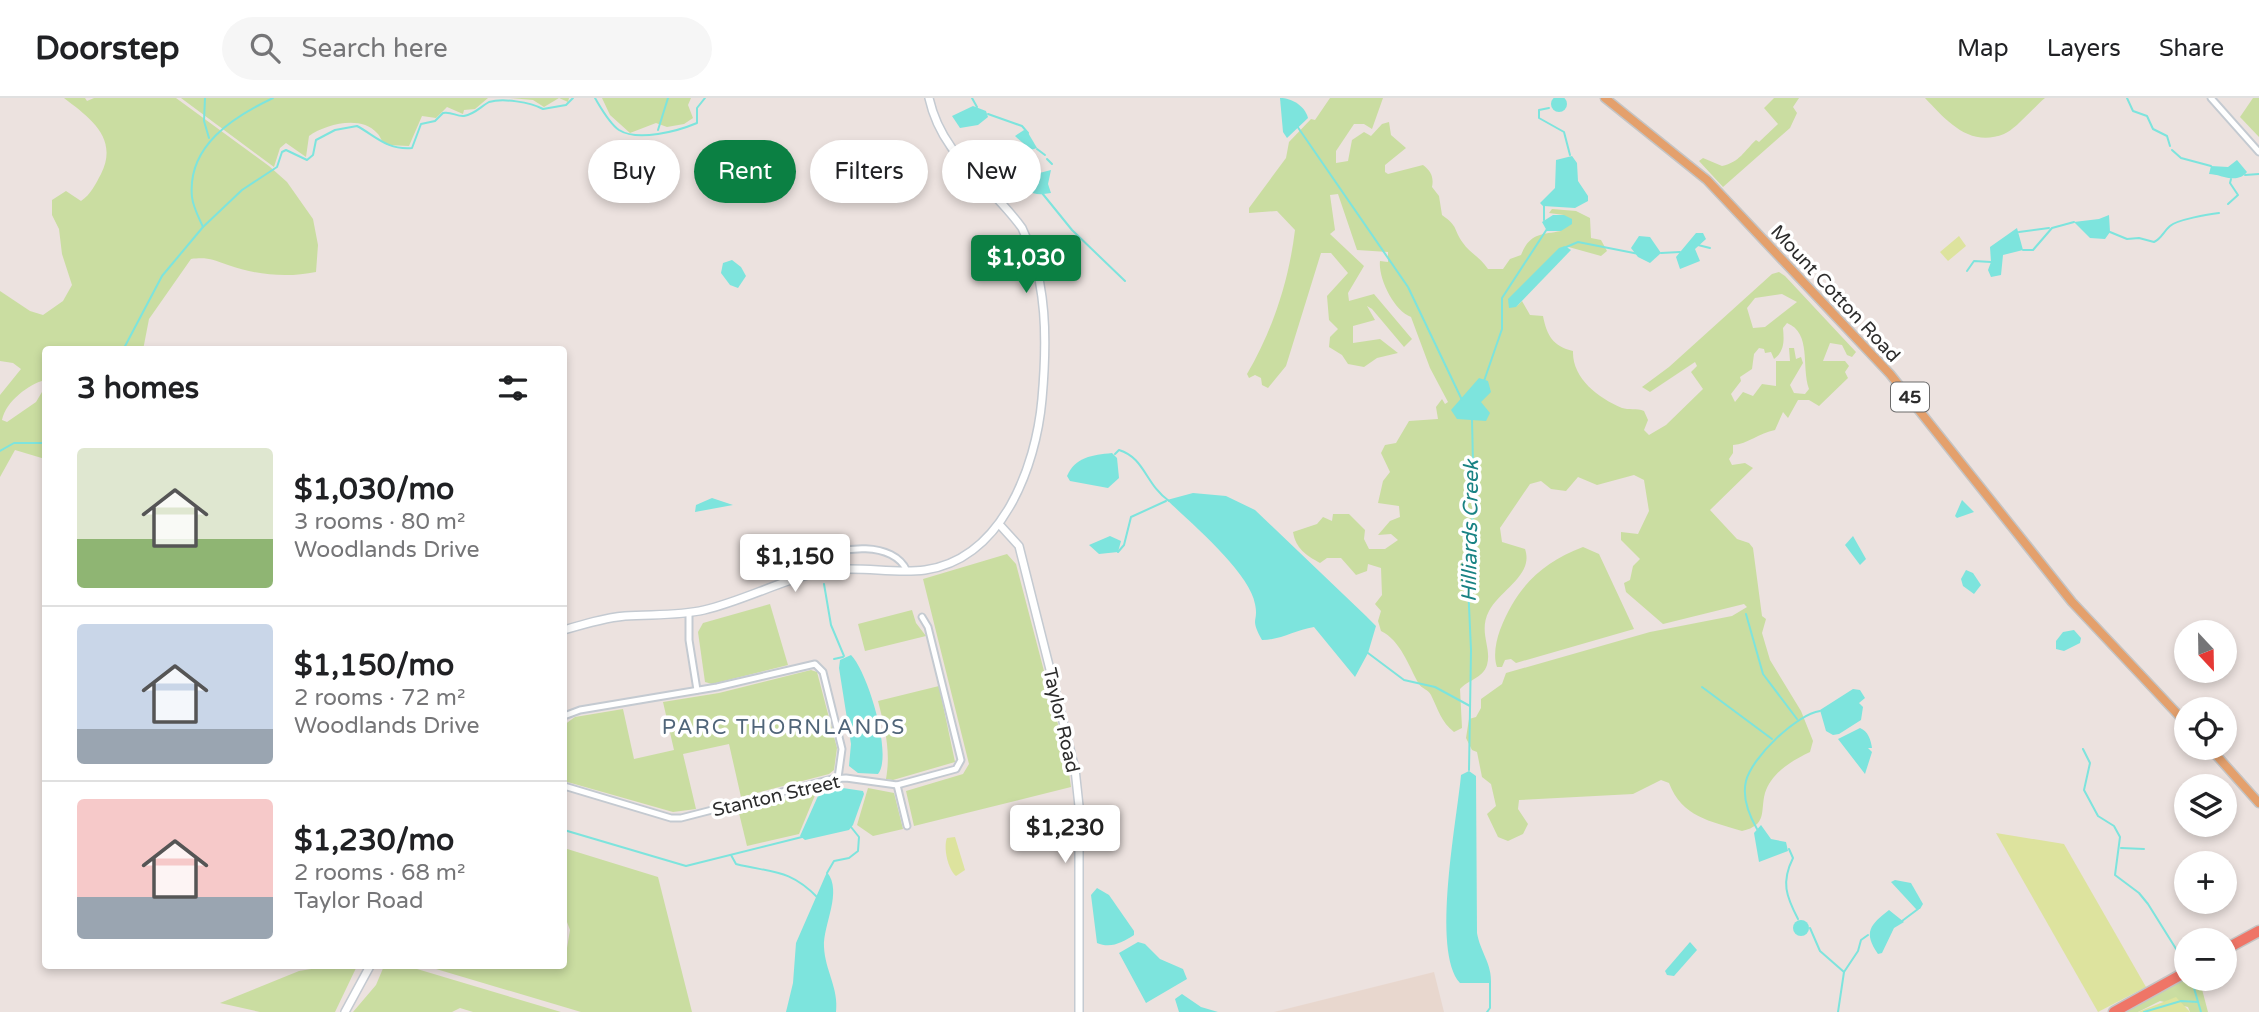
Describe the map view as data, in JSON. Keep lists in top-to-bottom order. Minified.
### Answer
{"streets":{"main road":["Mount Cotton Road","45","Taylor Road"],"street":["Stanton Street"]},"districts":["PARC THORNLANDS"],"water":["Hilliards Creek"],"north":"bottom","page":{"header":"Doorstep","search":"Search here","nav":["Map","Layers","Share"],"chip":["Buy","Rent","Filters","New"],"price":["$1,030","$1,150","$1,230"],"heading":"3 homes","list":[{"name":"$1,030/mo","note":"3 rooms · 80 m² · Woodlands Drive"},{"name":"$1,150/mo","note":"2 rooms · 72 m² · Woodlands Drive"},{"name":"$1,230/mo","note":"2 rooms · 68 m² · Taylor Road"}],"map_buttons":["+","−"]}}
